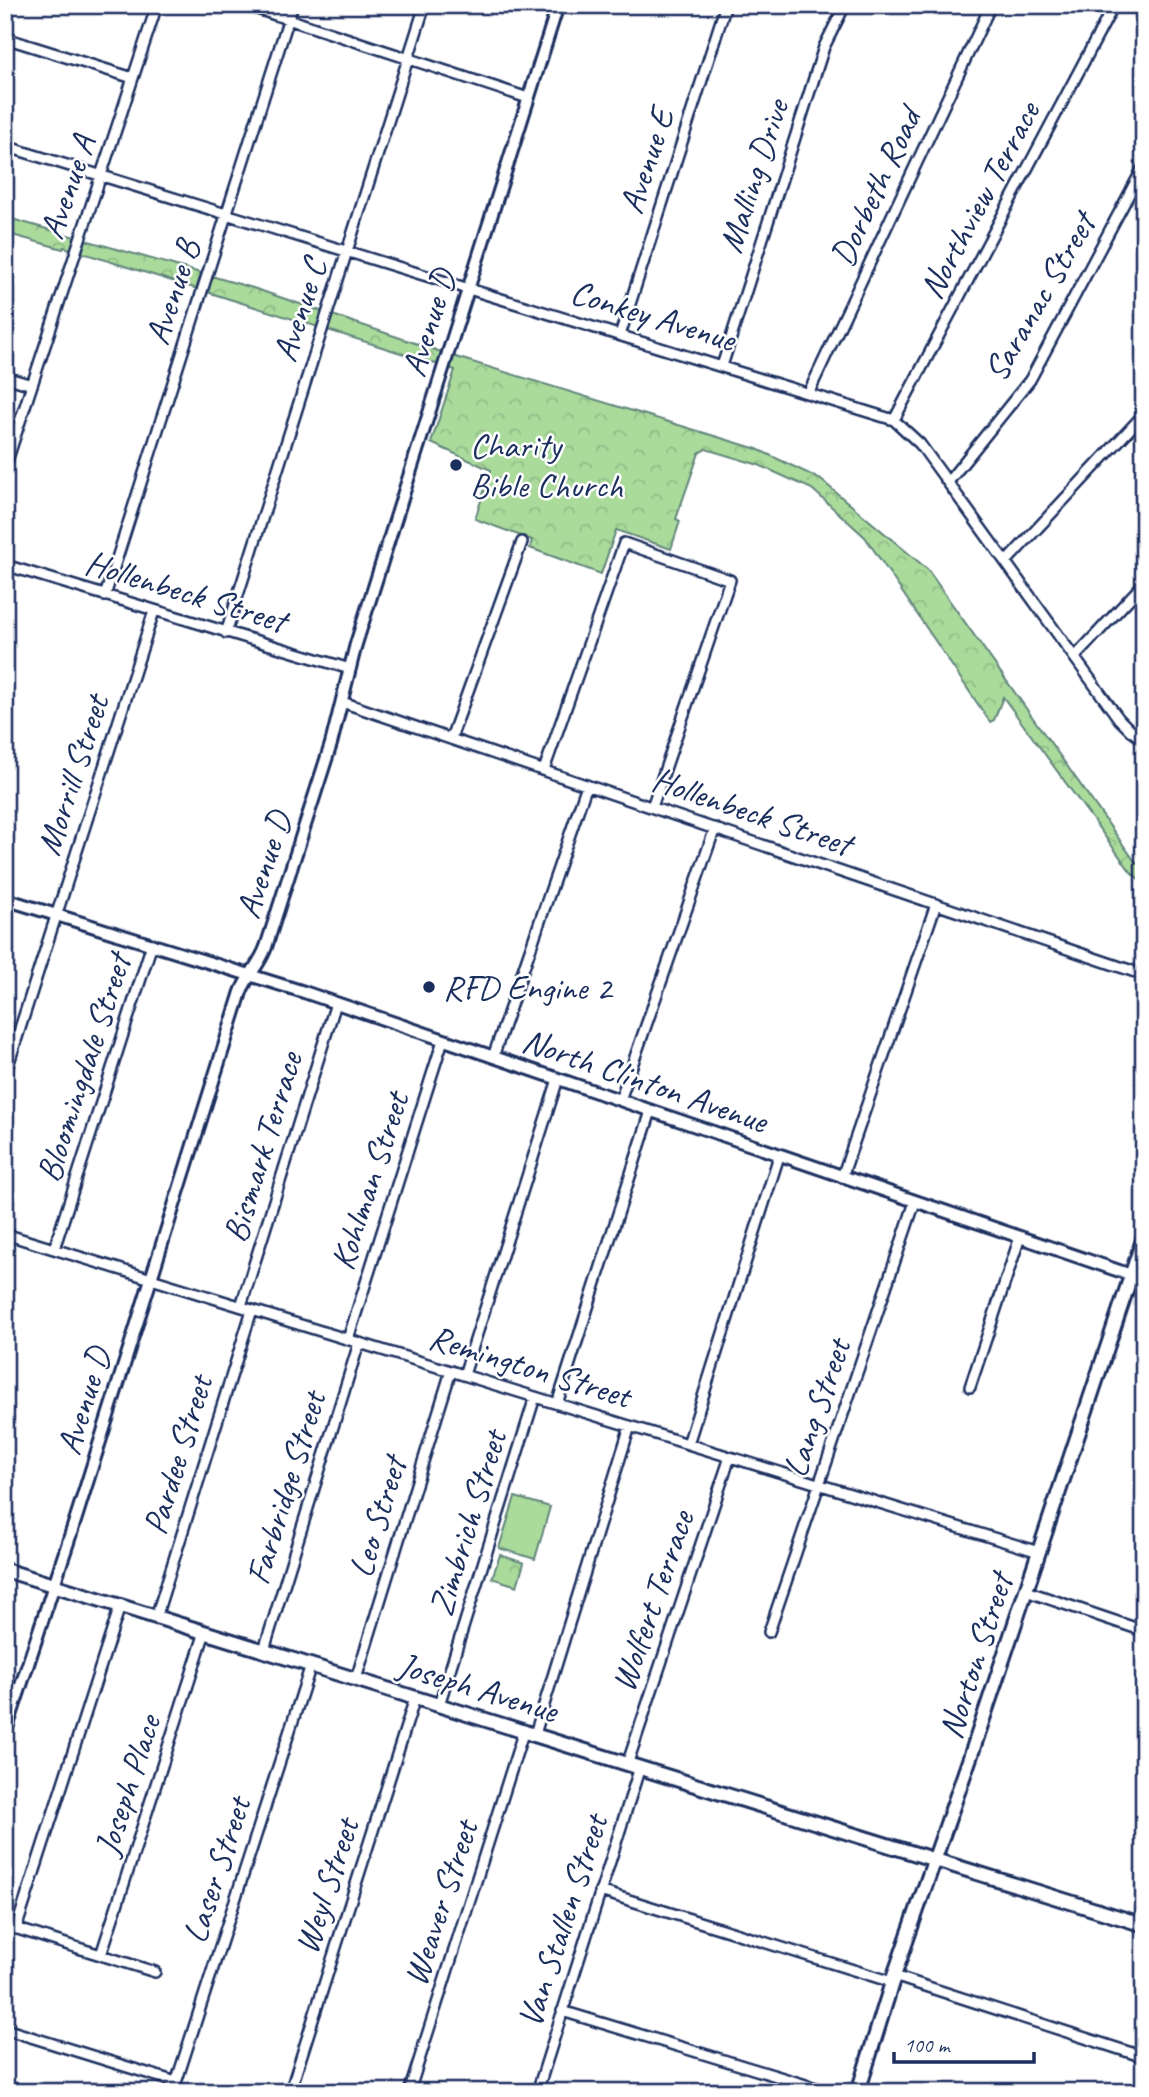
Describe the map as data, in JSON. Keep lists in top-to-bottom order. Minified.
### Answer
{"streets":{"main road":["Norton Street","Joseph Avenue"],"street":["Avenue E","Malling Drive","Avenue A","Dorbeth Road","Northview Terrace","Avenue B","Saranac Street","Avenue C","Conkey Avenue","Avenue D","Hollenbeck Street","Morrill Street","Bloomingdale Street","North Clinton Avenue","Bismark Terrace","Kohlman Street","Remington Street","Lang Street","Pardee Street","Farbridge Street","Leo Street","Zimbrich Street","Wolfert Terrace","Joseph Place","Laser Street","Weyl Street","Weaver Street","Van Stallen Street"]},"crossings":[["Avenue E","Conkey Avenue"],["Malling Drive","Conkey Avenue"],["Avenue A","Conkey Avenue"],["Dorbeth Road","Conkey Avenue"],["Northview Terrace","Conkey Avenue"],["Avenue B","Conkey Avenue"],["Avenue B","Hollenbeck Street"],["Saranac Street","Conkey Avenue"],["Avenue C","Conkey Avenue"],["Avenue C","Hollenbeck Street"],["Conkey Avenue","Avenue D"],["Avenue D","Hollenbeck Street"],["Avenue D","North Clinton Avenue"],["Avenue D","Remington Street"],["Avenue D","Joseph Avenue"],["Hollenbeck Street","Morrill Street"],["Morrill Street","North Clinton Avenue"],["Bloomingdale Street","North Clinton Avenue"],["Bloomingdale Street","Remington Street"],["North Clinton Avenue","Bismark Terrace"],["North Clinton Avenue","Kohlman Street"],["North Clinton Avenue","Lang Street"],["North Clinton Avenue","Norton Street"],["Bismark Terrace","Remington Street"],["Kohlman Street","Remington Street"],["Remington Street","Lang Street"],["Remington Street","Pardee Street"],["Remington Street","Farbridge Street"],["Remington Street","Leo Street"],["Remington Street","Zimbrich Street"],["Remington Street","Wolfert Terrace"],["Remington Street","Norton Street"],["Remington Street","Weaver Street"],["Pardee Street","Joseph Avenue"],["Farbridge Street","Joseph Avenue"],["Leo Street","Joseph Avenue"],["Zimbrich Street","Joseph Avenue"],["Wolfert Terrace","Joseph Avenue"],["Wolfert Terrace","Van Stallen Street"],["Norton Street","Joseph Avenue"],["Joseph Avenue","Joseph Place"],["Joseph Avenue","Laser Street"],["Joseph Avenue","Weyl Street"],["Joseph Avenue","Weaver Street"],["Joseph Avenue","Van Stallen Street"]],"places":["Charity Bible Church","RFD Engine 2"],"scale_bar":"100 m"}
